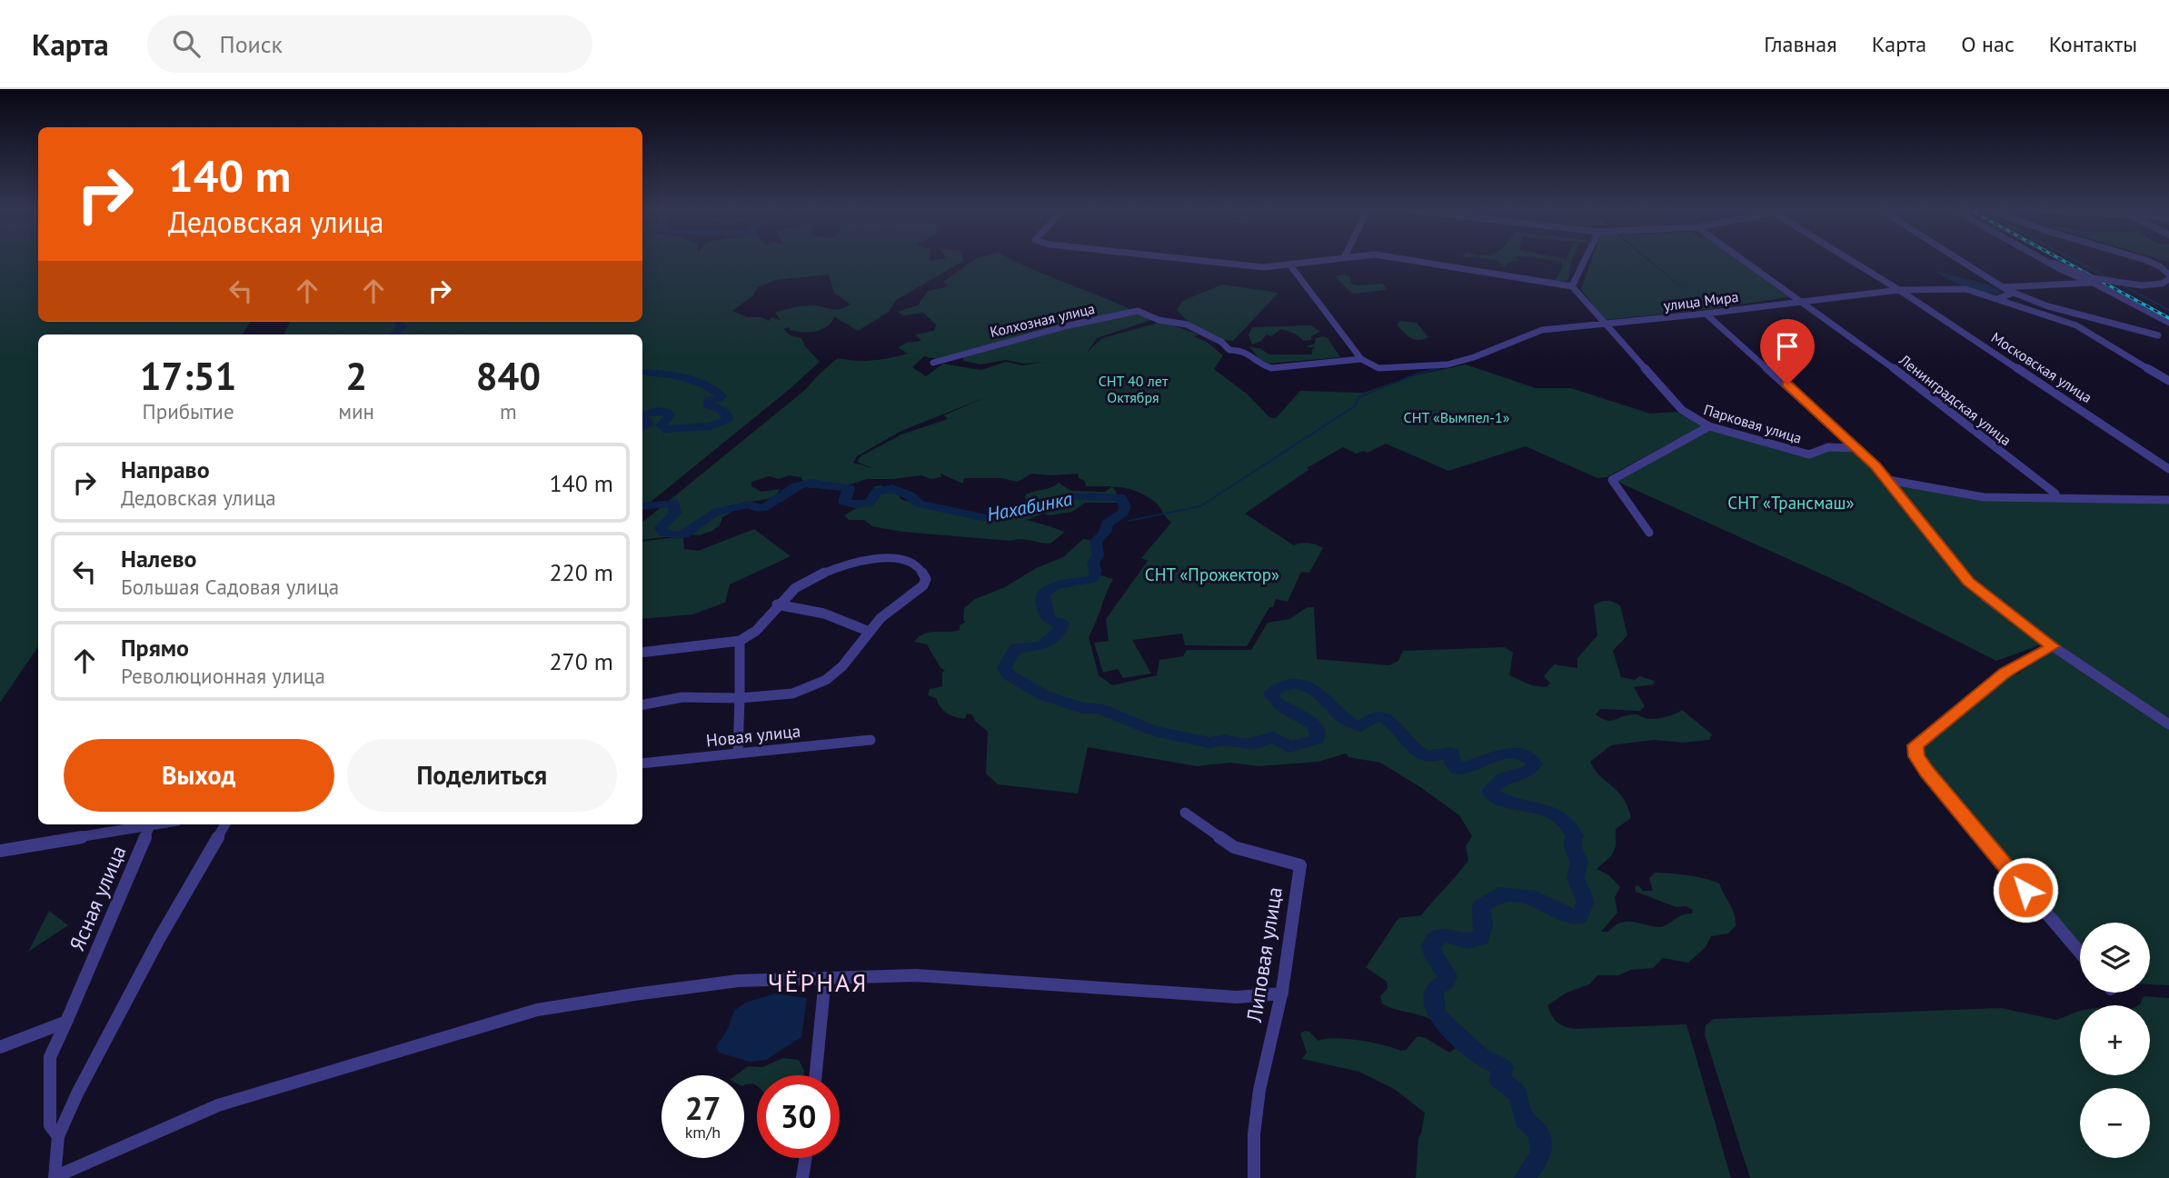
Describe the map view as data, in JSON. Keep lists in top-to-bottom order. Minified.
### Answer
{"streets":{"street":["улица Мира","Колхозная улица","Московская улица","Ленинградская улица","Парковая улица","Новая улица","Ясная улица","Липовая улица"]},"crossings":[["улица Мира","Колхозная улица"],["улица Мира","Московская улица"],["улица Мира","Ленинградская улица"],["улица Мира","Парковая улица"]],"districts":["ЧЁРНАЯ"],"water":["Нахабинка"],"parks":["СНТ 40 лет Октября","СНТ «Вымпел-1»","СНТ «Трансмаш»","СНТ «Прожектор»"],"page":{"header":"Карта","search":"Поиск","nav":["Главная","Карта","О нас","Контакты"],"turn":["140 m","Дедовская улица"],"eta":["17:51","Прибытие","2","мин","840","m"],"list":[{"name":"Направо","note":"Дедовская улица","value":"140 m"},{"name":"Налево","note":"Большая Садовая улица","value":"220 m"},{"name":"Прямо","note":"Революционная улица","value":"270 m"}],"buttons":["Выход","Поделиться"],"map_buttons":["+","−"],"speed":"27 km/h","limit":"30"}}
